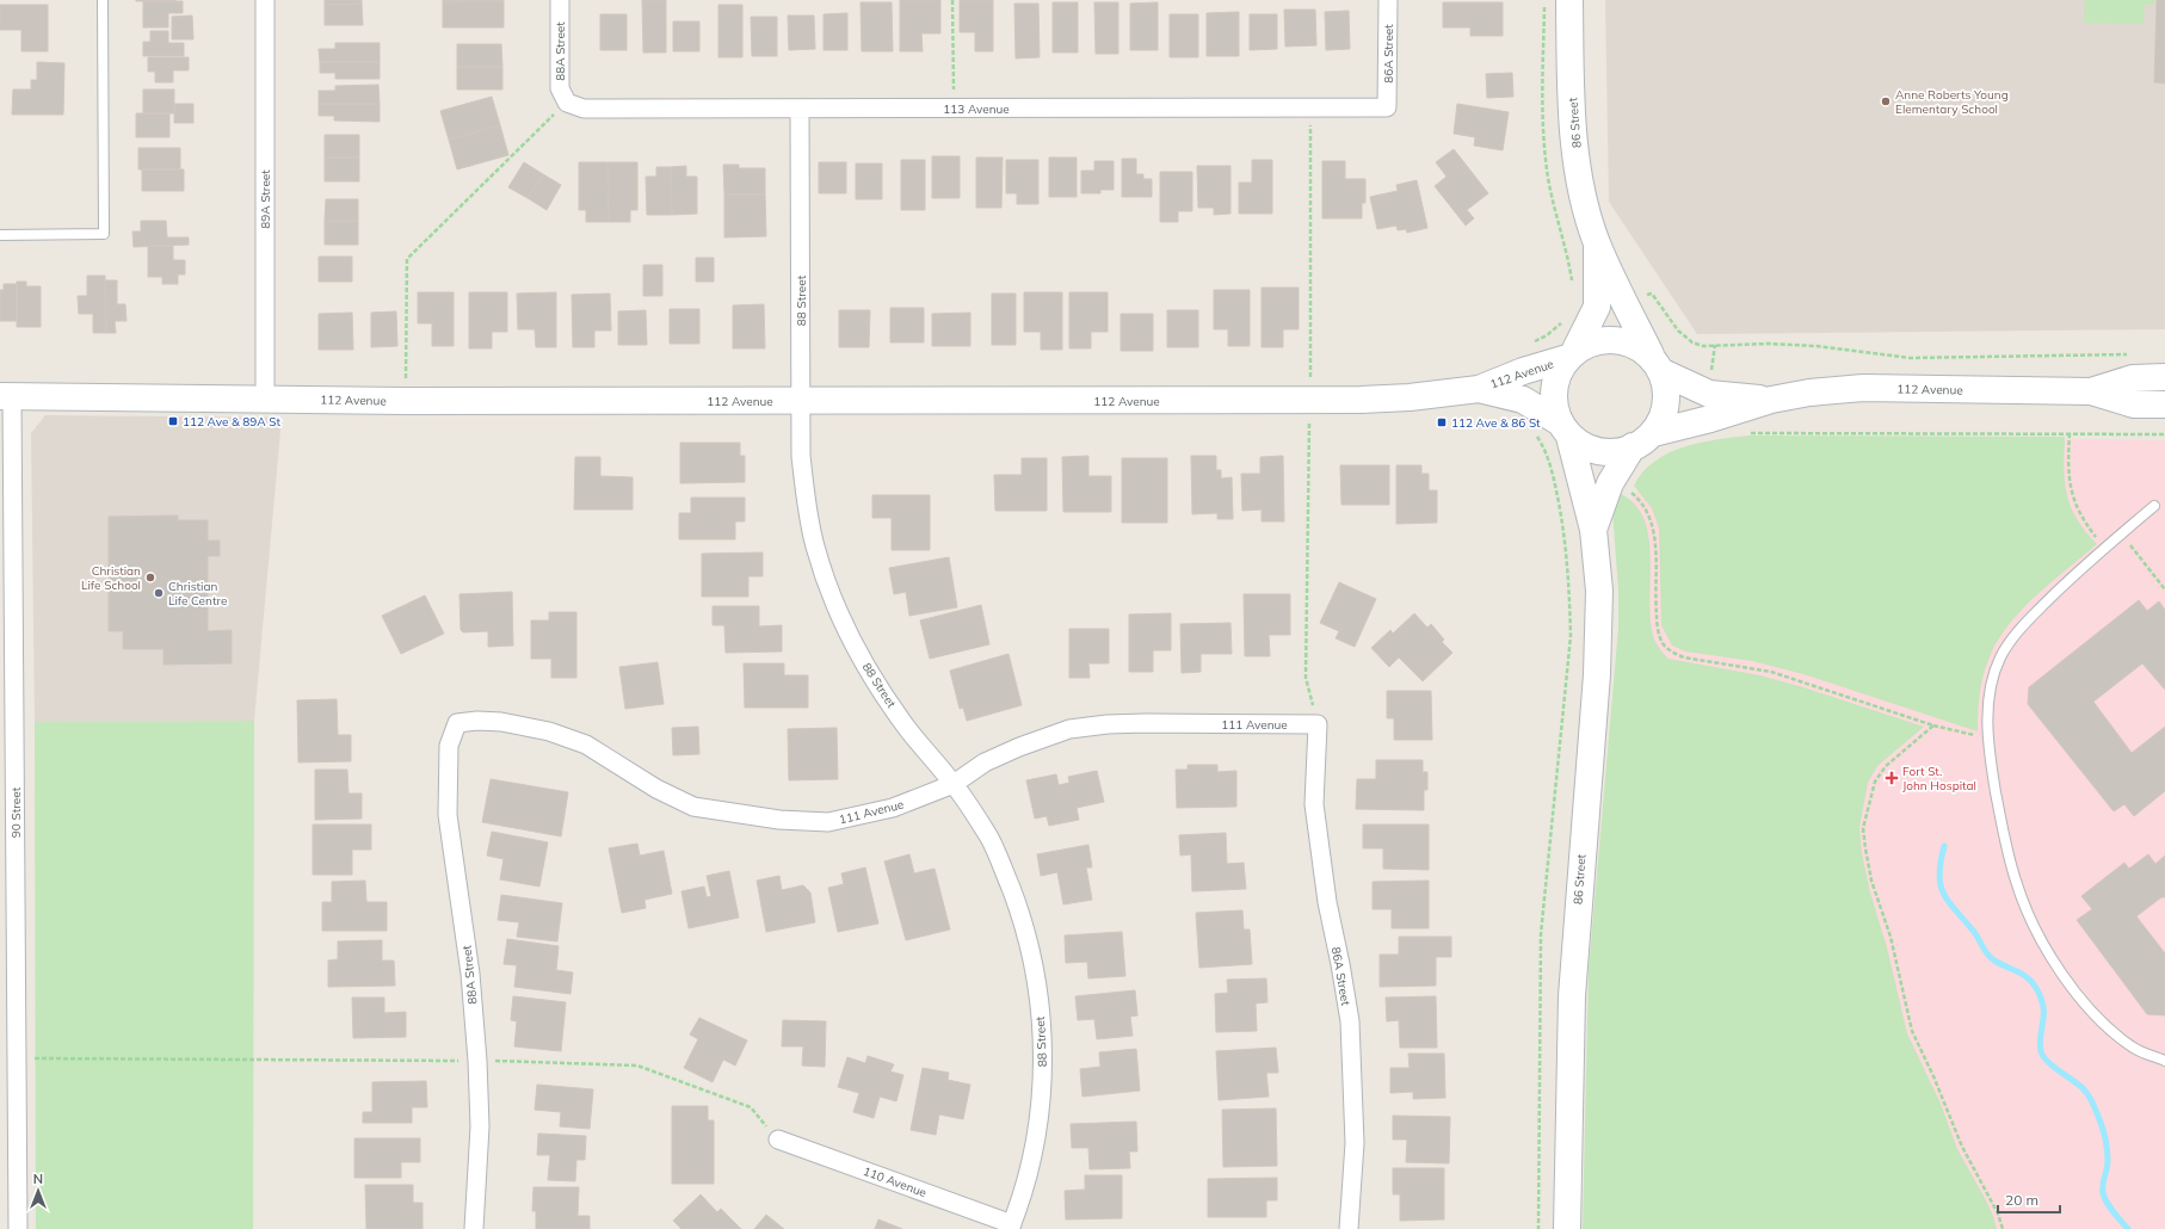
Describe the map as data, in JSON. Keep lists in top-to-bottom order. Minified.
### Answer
{"streets":{"street":["88A Street","86A Street","113 Avenue","86 Street","89A Street","88 Street","112 Avenue","111 Avenue","90 Street","110 Avenue"]},"crossings":[["88A Street","113 Avenue"],["88A Street","111 Avenue"],["86A Street","113 Avenue"],["86A Street","111 Avenue"],["113 Avenue","88 Street"],["86 Street","112 Avenue"],["89A Street","112 Avenue"],["88 Street","112 Avenue"],["88 Street","111 Avenue"],["88 Street","110 Avenue"],["112 Avenue","90 Street"]],"places":{"other":["Anne Roberts Young Elementary School","Christian Life School","Christian Life Centre"],"transit":["112 Ave & 89A St","112 Ave & 86 St"],"health":["Fort St. John Hospital"]},"scale_bar":"20 m","north":"top"}
